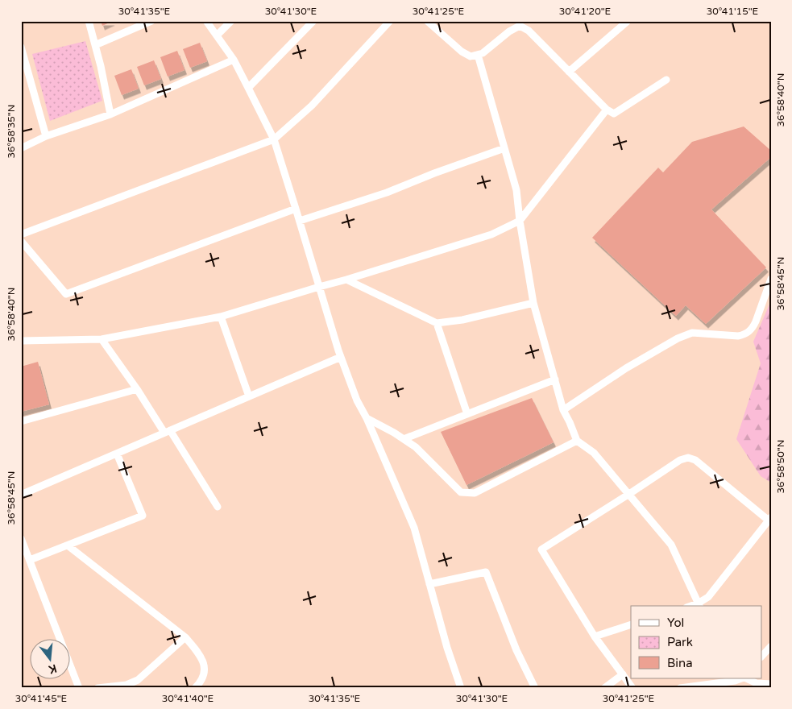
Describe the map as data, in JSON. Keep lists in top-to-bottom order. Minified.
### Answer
{"legend":["Yol","Park","Bina"],"north":"bottom","coordinates":["30°41'35\"E","30°41'30\"E","30°41'25\"E","30°41'20\"E","30°41'15\"E","36°58'40\"N","36°58'35\"N","36°58'45\"N","36°58'50\"N","30°41'45\"E","30°41'40\"E"]}
